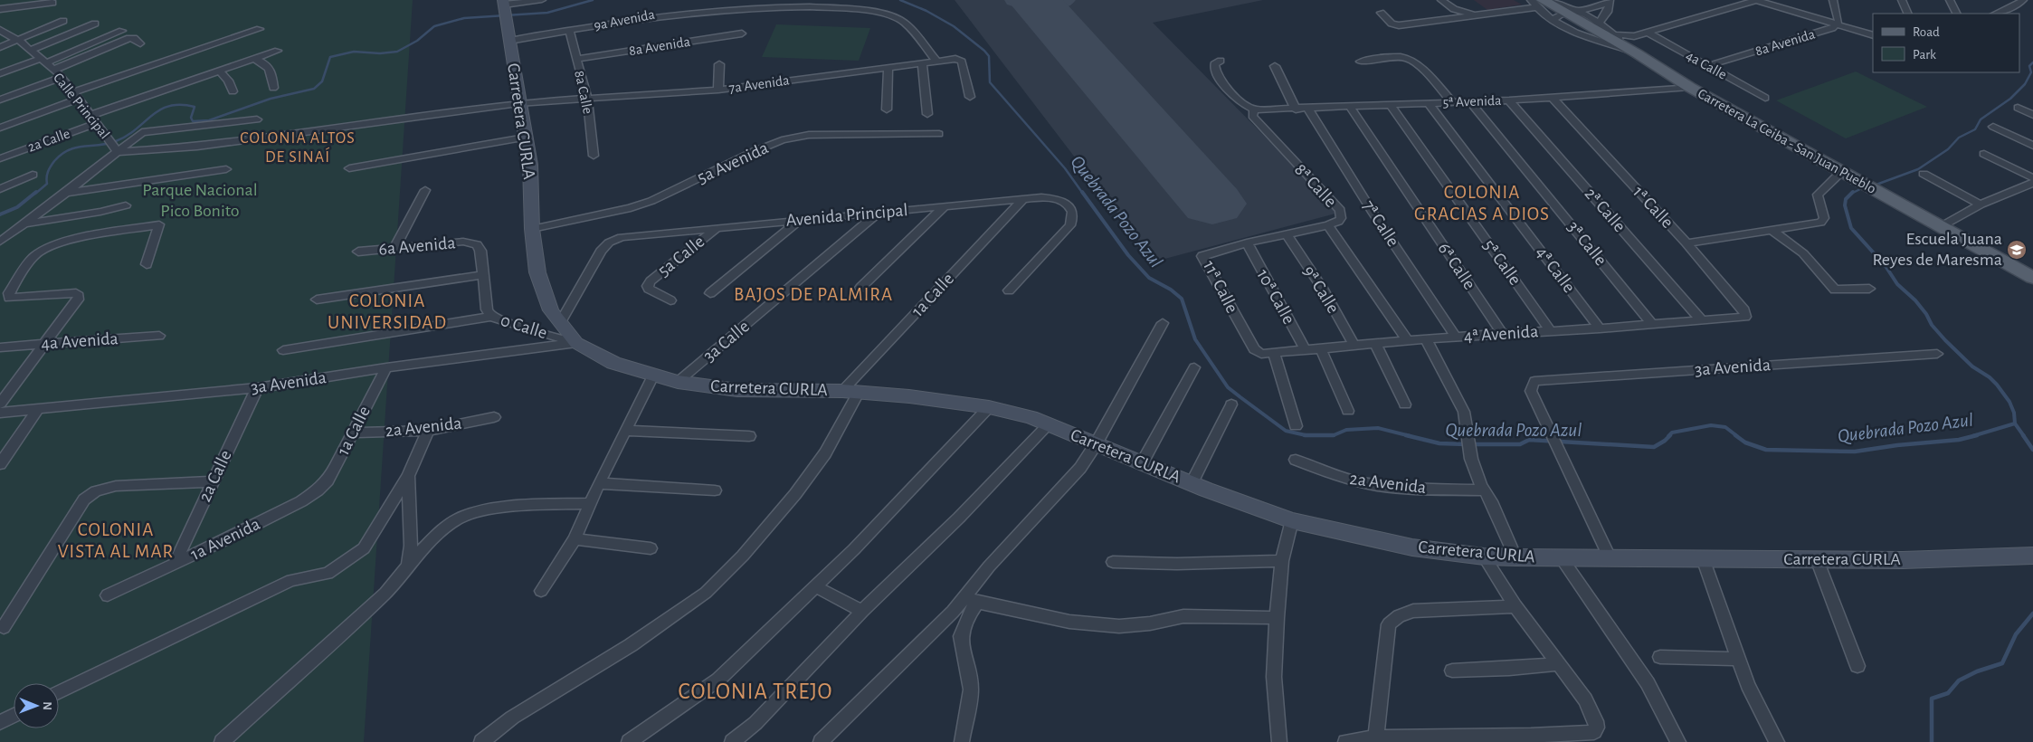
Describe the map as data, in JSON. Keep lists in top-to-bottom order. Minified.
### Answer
{"streets":{"main road":["Carretera CURLA","Carretera La Ceiba - San Juan Pueblo"],"street":["9a Avenida","8a Avenida","4a Calle","7a Avenida","8a Calle","5ª Avenida","Calle Principal","2a Calle","5a Avenida","8ª Calle","1ª Calle","2ª Calle","Avenida Principal","7ª Calle","3ª Calle","6a Avenida","5a Calle","5ª Calle","6ª Calle","4ª Calle","11ª Calle","9ª Calle","1a Calle","10ª Calle","0 Calle","4ª Avenida","4a Avenida","3a Calle","3a Avenida","2a Avenida","1a Avenida"]},"crossings":[["9a Avenida","7a Avenida"],["9a Avenida","8a Calle"],["9a Avenida","Carretera CURLA"],["8a Avenida","4a Calle"],["8a Avenida","8a Calle"],["7a Avenida","8a Calle"],["7a Avenida","Calle Principal"],["7a Avenida","Carretera CURLA"],["5ª Avenida","Carretera La Ceiba - San Juan Pueblo"],["5ª Avenida","8ª Calle"],["5ª Avenida","1ª Calle"],["5ª Avenida","2ª Calle"],["5ª Avenida","7ª Calle"],["5ª Avenida","3ª Calle"],["5ª Avenida","5ª Calle"],["5ª Avenida","6ª Calle"],["5ª Avenida","4ª Calle"],["Calle Principal","2a Calle"],["Carretera CURLA","5a Avenida"],["Carretera CURLA","Avenida Principal"],["Carretera CURLA","1a Calle"],["Carretera CURLA","0 Calle"],["Carretera CURLA","3a Calle"],["Carretera CURLA","3a Avenida"],["2a Calle","3a Avenida"],["2a Calle","1a Avenida"],["8ª Calle","4ª Avenida"],["1ª Calle","4ª Avenida"],["2ª Calle","4ª Avenida"],["Avenida Principal","5a Calle"],["Avenida Principal","1a Calle"],["Avenida Principal","3a Calle"],["7ª Calle","4ª Avenida"],["3ª Calle","4ª Avenida"],["6a Avenida","0 Calle"],["5ª Calle","4ª Avenida"],["6ª Calle","4ª Avenida"],["4ª Calle","4ª Avenida"],["11ª Calle","10ª Calle"],["11ª Calle","4ª Avenida"],["9ª Calle","4ª Avenida"],["1a Calle","3a Avenida"],["1a Calle","2a Avenida"],["1a Calle","1a Avenida"],["10ª Calle","4ª Avenida"],["0 Calle","3a Avenida"]],"districts":["COLONIA ALTOS DE SINAÍ","COLONIA GRACIAS A DIOS","BAJOS DE PALMIRA","COLONIA UNIVERSIDAD","COLONIA VISTA AL MAR","COLONIA TREJO"],"water":["Quebrada Pozo Azul"],"parks":["Parque Nacional Pico Bonito"],"places":{"school or university":["Escuela Juana Reyes de Maresma"]},"legend":["Road","Park"],"north":"right"}
